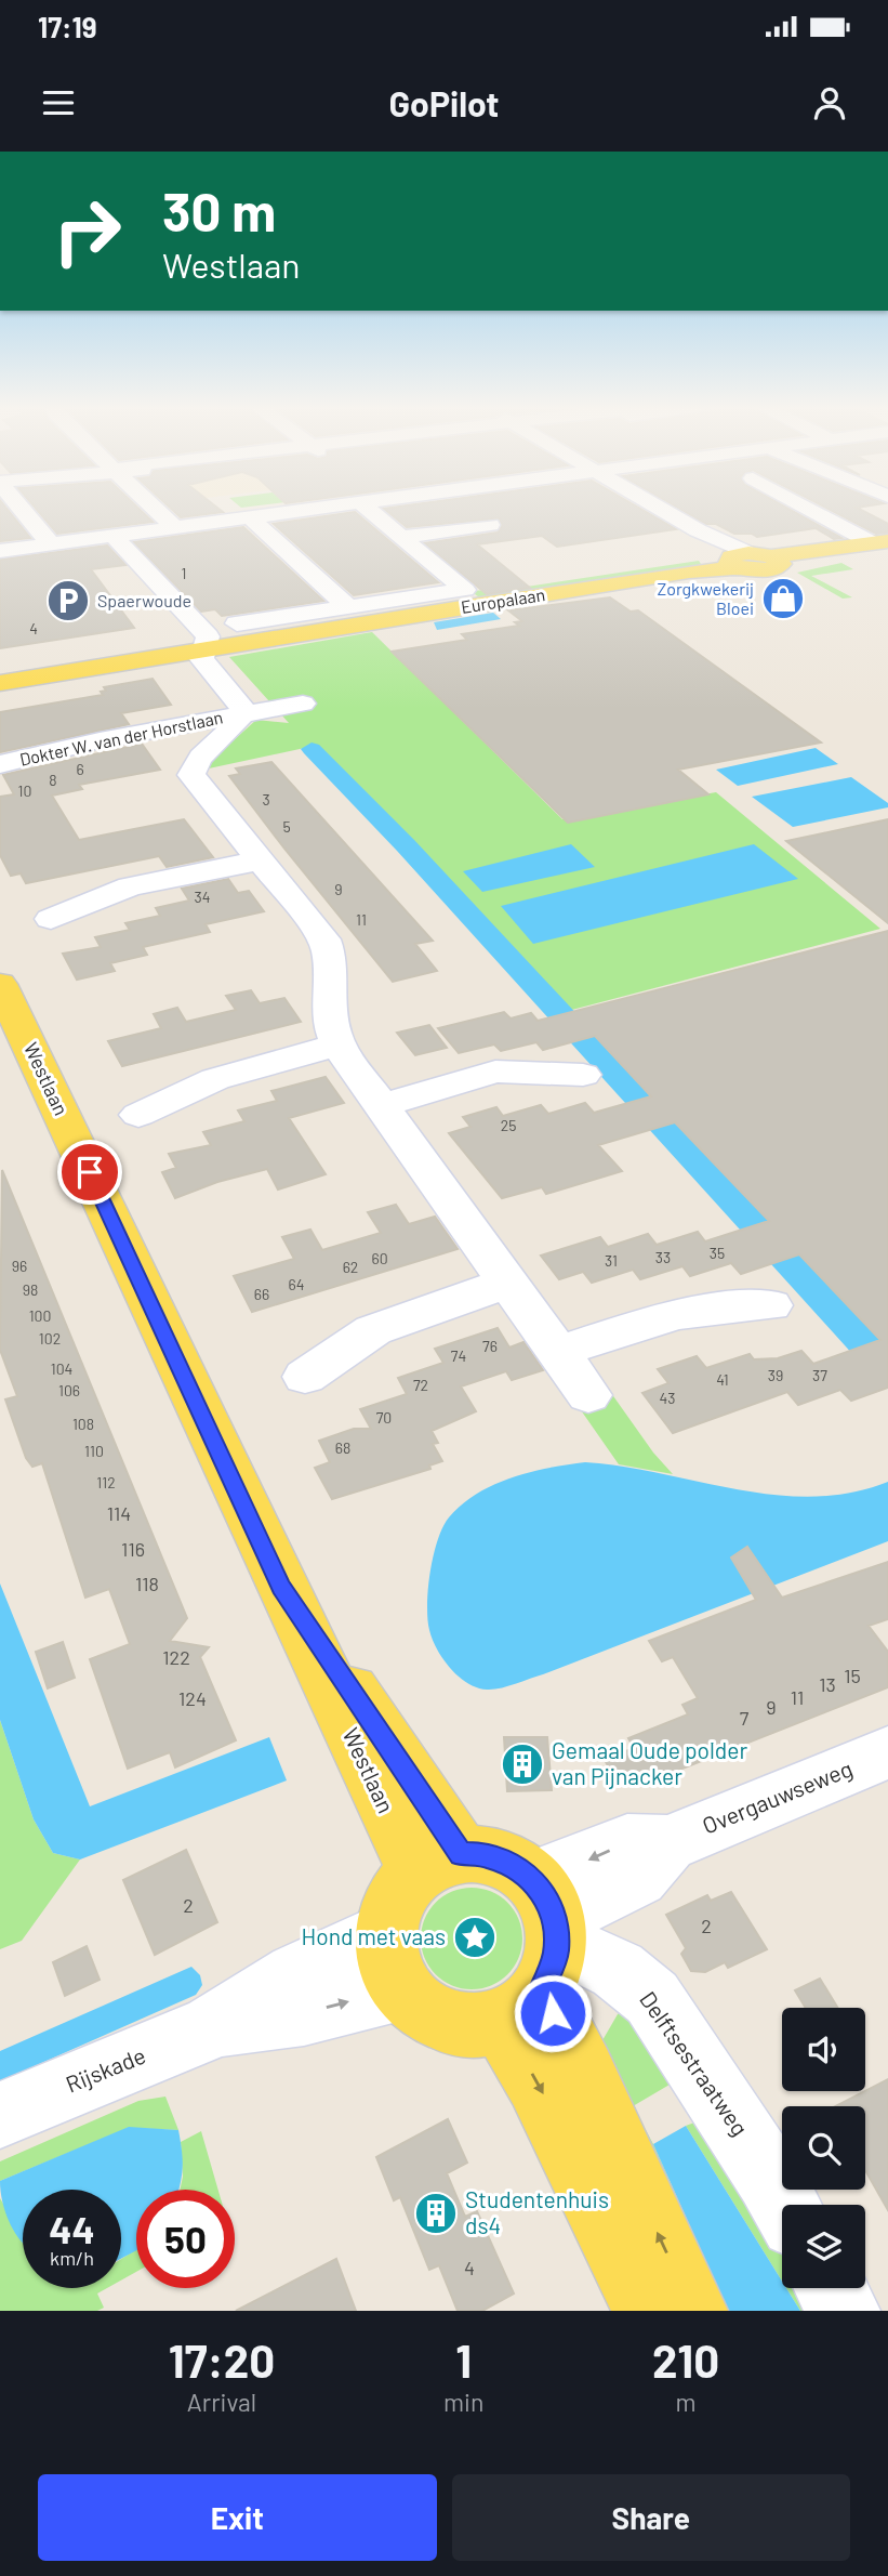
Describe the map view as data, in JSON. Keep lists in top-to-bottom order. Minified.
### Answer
{"streets":{"main road":["Europalaan","Westlaan"],"street":["Dokter W. van der Horstlaan","Overgauwseweg","Delftsestraatweg","Rijskade"]},"crossings":[["Europalaan","Dokter W. van der Horstlaan"],["Westlaan","Overgauwseweg"],["Westlaan","Delftsestraatweg"],["Westlaan","Rijskade"],["Overgauwseweg","Delftsestraatweg"],["Overgauwseweg","Rijskade"],["Delftsestraatweg","Rijskade"]],"places":{"shop":["Zorgkwekerij Bloei"],"parking":["Spaerwoude"],"building":["Gemaal Oude polder van Pijnacker","Studentenhuis ds4"],"place":["Hond met vaas"]},"house_numbers":["1","4","6","8","10","3","5","9","34","11","25","35","33","60","31","96","62","64","98","66","100","102","76","74","104","39","37","41","72","106","43","70","108","68","110","112","114","116","118","122","15","13","11","124","9","7","2","2","4"],"page":{"status":"17:19","header":"GoPilot","turn":["30 m","Westlaan"],"speed":"44 km/h","limit":"50","eta":["17:20","Arrival","1","min","210","m"],"buttons":["Exit","Share"]}}
